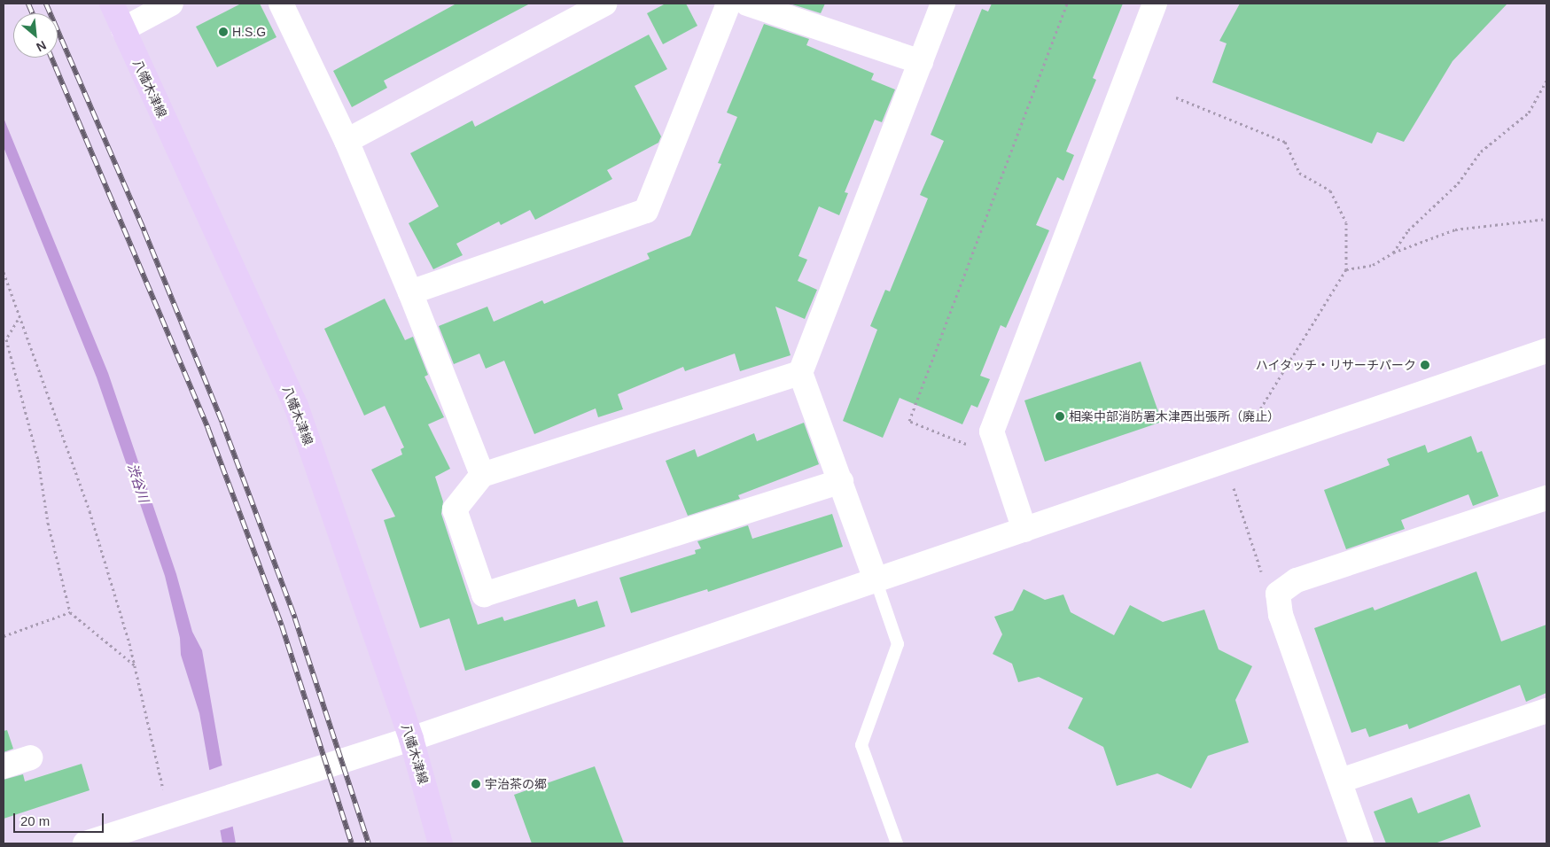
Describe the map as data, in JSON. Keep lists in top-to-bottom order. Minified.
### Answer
{"streets":{"main road":["八幡木津線"]},"water":["渋谷川"],"places":["H.S.G","ハイタッチ・リサーチパーク","相楽中部消防署木津西出張所（廃止）","宇治茶の郷"],"scale_bar":"20 m","north":"bottom right"}
